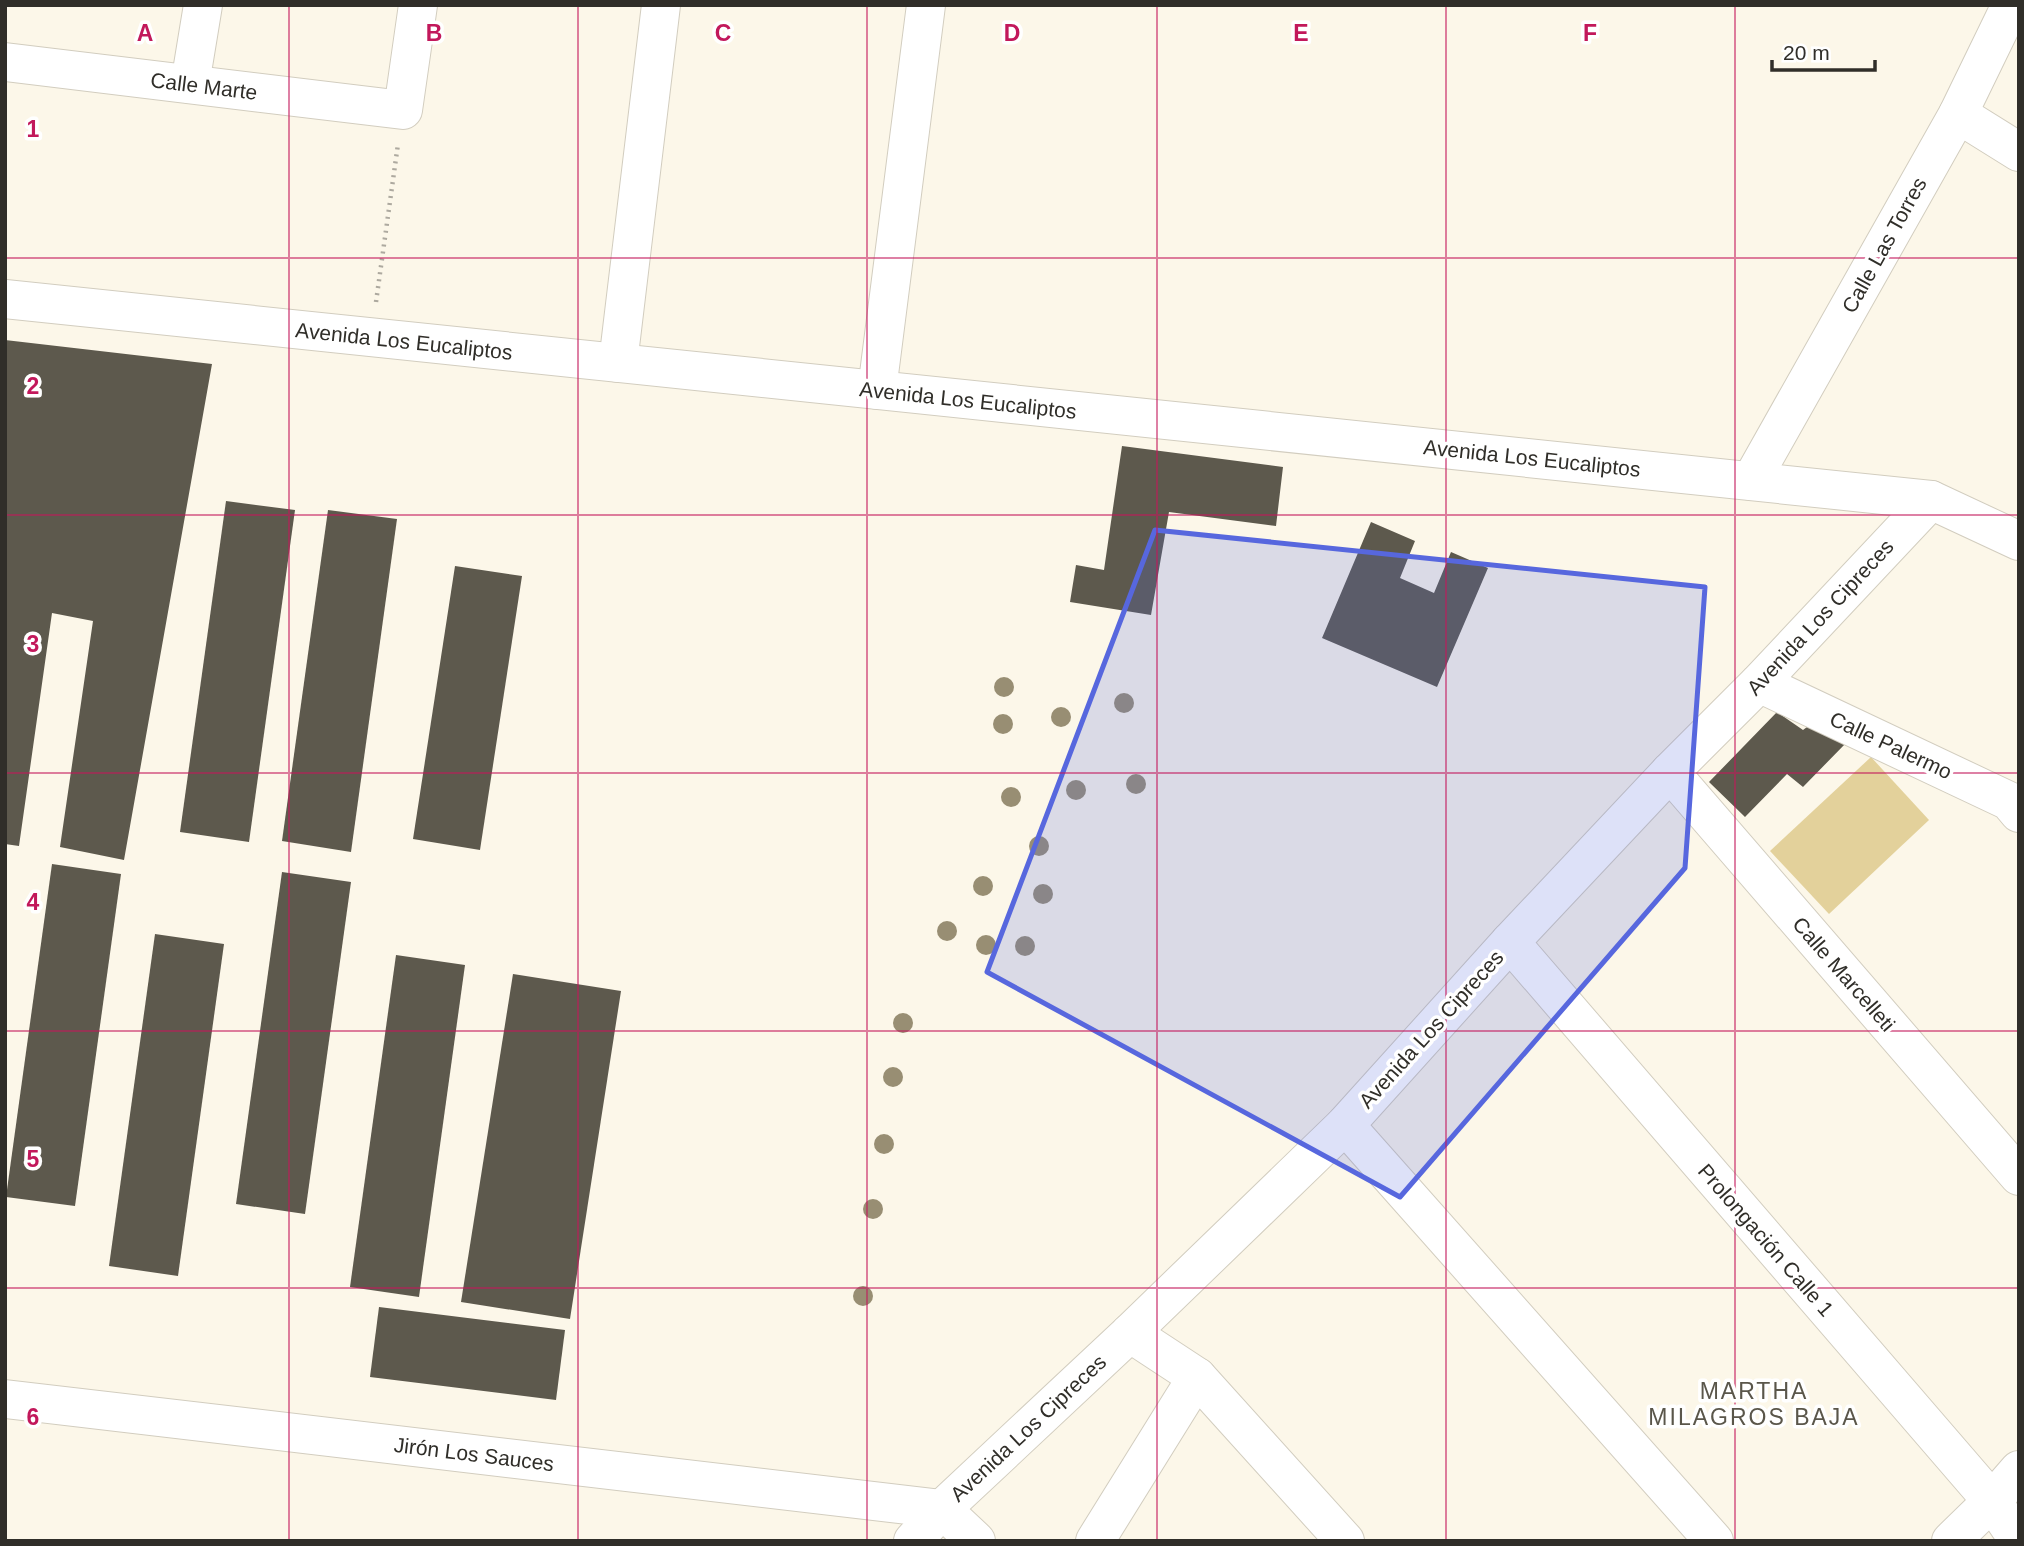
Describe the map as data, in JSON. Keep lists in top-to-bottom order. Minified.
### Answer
{"streets":{"street":["Calle Marte","Calle Las Torres","Avenida Los Eucaliptos","Avenida Los Cipreces","Calle Palermo","Calle Marcelleti","Prolongación Calle 1","Jirón Los Sauces"]},"crossings":[["Calle Las Torres","Avenida Los Eucaliptos"],["Avenida Los Eucaliptos","Avenida Los Cipreces"],["Avenida Los Cipreces","Calle Palermo"],["Avenida Los Cipreces","Calle Marcelleti"],["Avenida Los Cipreces","Prolongación Calle 1"],["Avenida Los Cipreces","Jirón Los Sauces"]],"districts":["MARTHA MILAGROS BAJA"],"scale_bar":"20 m","grid":{"columns":["A","B","C","D","E","F"],"rows":["1","2","3","4","5","6"]}}
